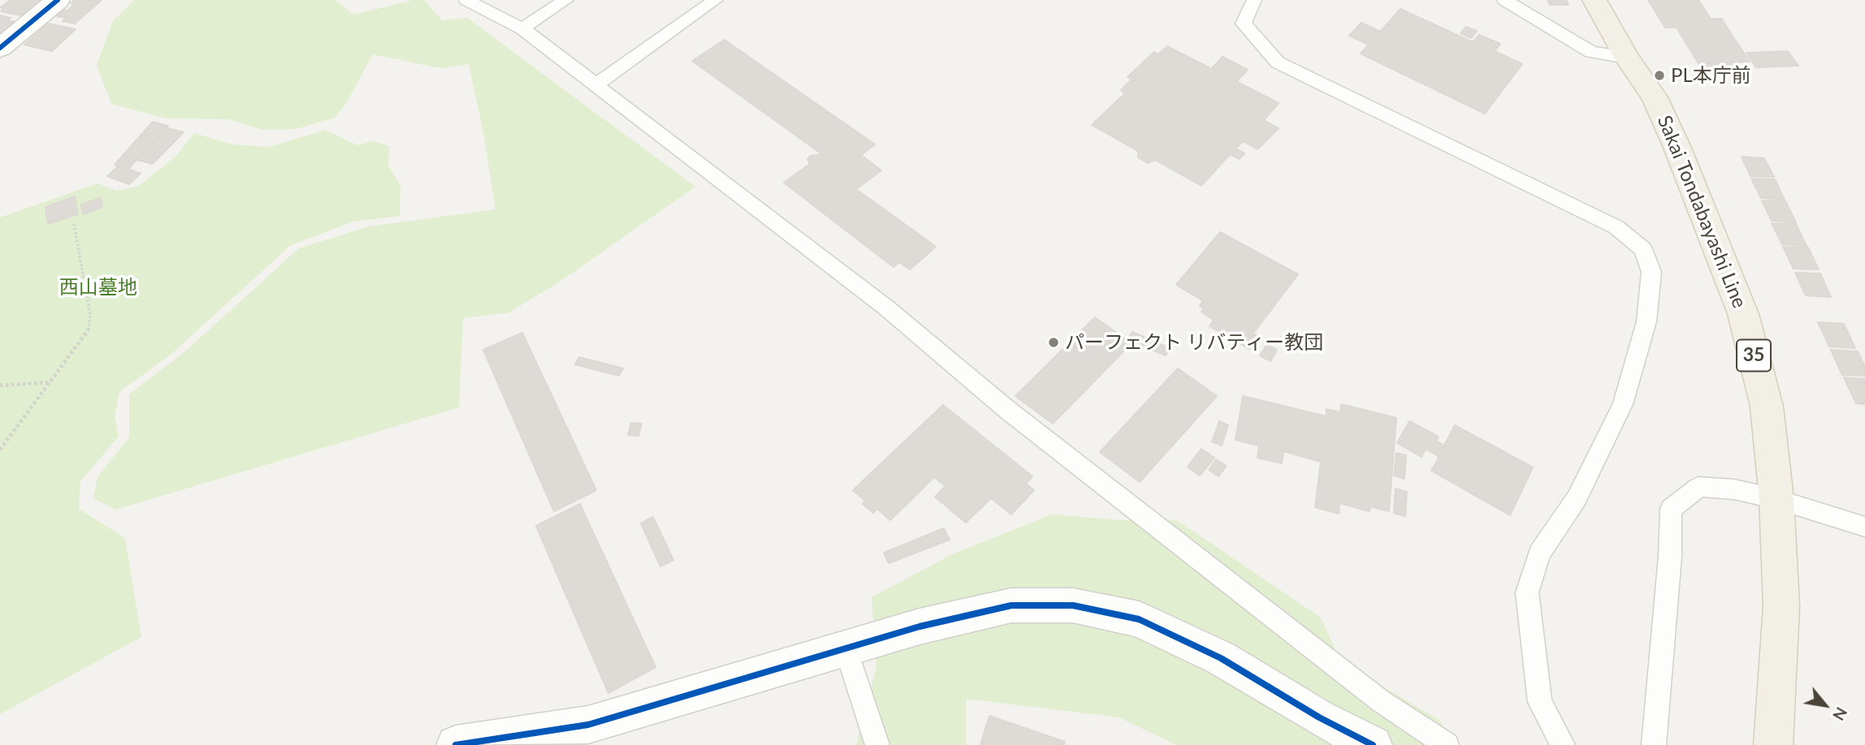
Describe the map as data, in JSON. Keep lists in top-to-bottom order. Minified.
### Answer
{"streets":{"main road":["Sakai Tondabayashi Line","35"]},"parks":["西山墓地"],"places":["PL本庁前","パーフェクト リバティー教団"],"north":"bottom right"}
